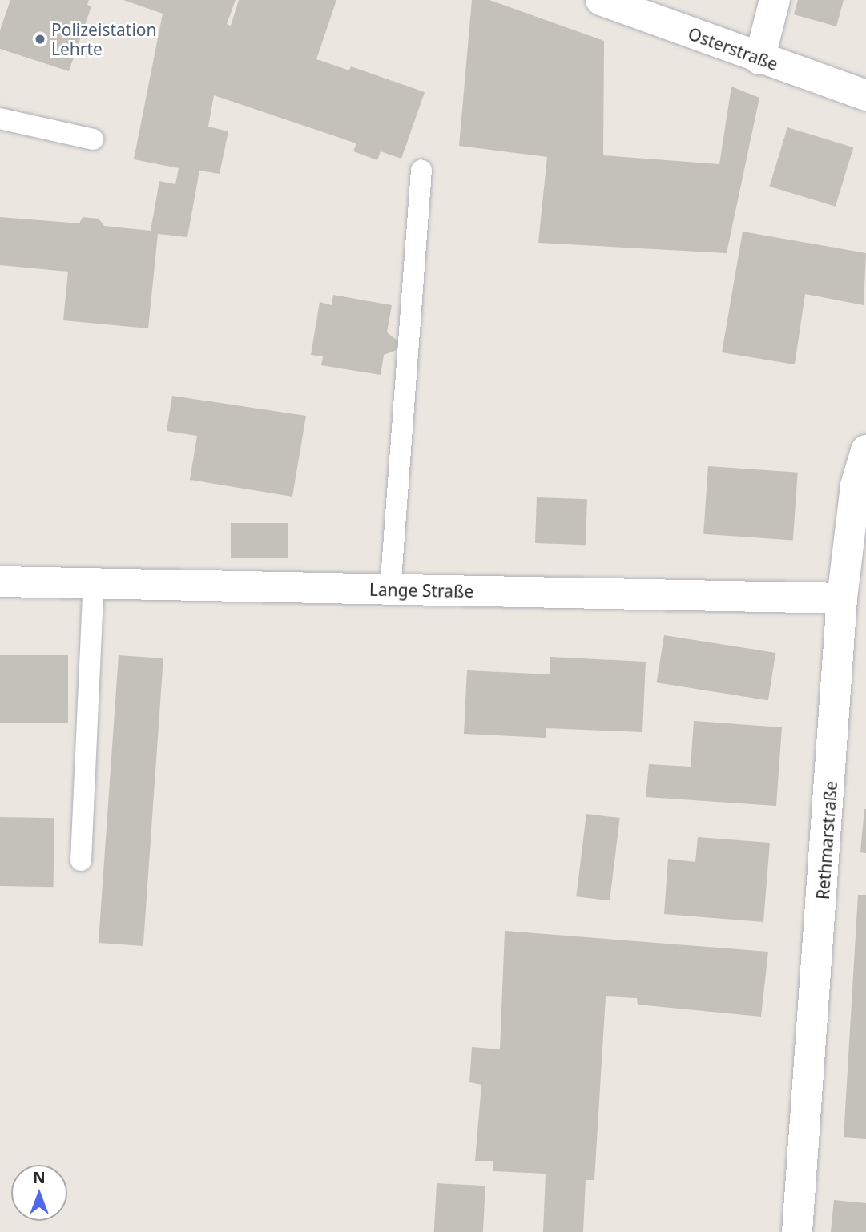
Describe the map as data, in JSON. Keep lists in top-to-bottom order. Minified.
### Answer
{"streets":{"street":["Osterstraße","Lange Straße","Rethmarstraße"]},"crossings":[["Lange Straße","Rethmarstraße"]],"places":["Polizeistation Lehrte"],"north":"top"}
